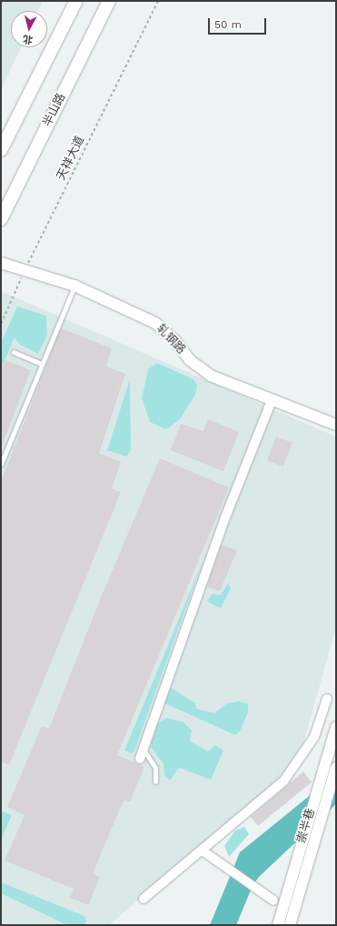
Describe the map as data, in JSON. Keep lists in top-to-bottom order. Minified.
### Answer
{"streets":{"main road":["半山路"],"street":["轧钢路","崇半巷"],"path":["天祥大道"]},"crossings":[["天祥大道","轧钢路"]],"scale_bar":"50 m","north":"bottom"}
